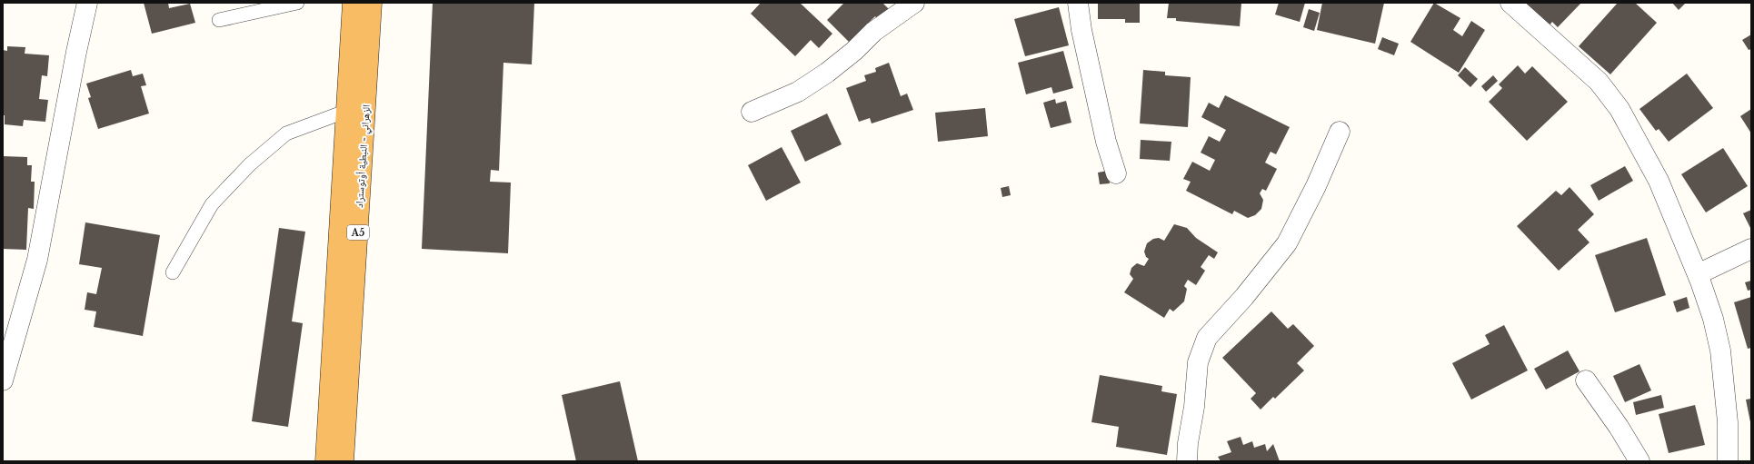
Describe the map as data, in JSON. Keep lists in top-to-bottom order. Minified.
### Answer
{"streets":{"highway":["الزهراني - النبطية أوتوستراد","A5"]}}
